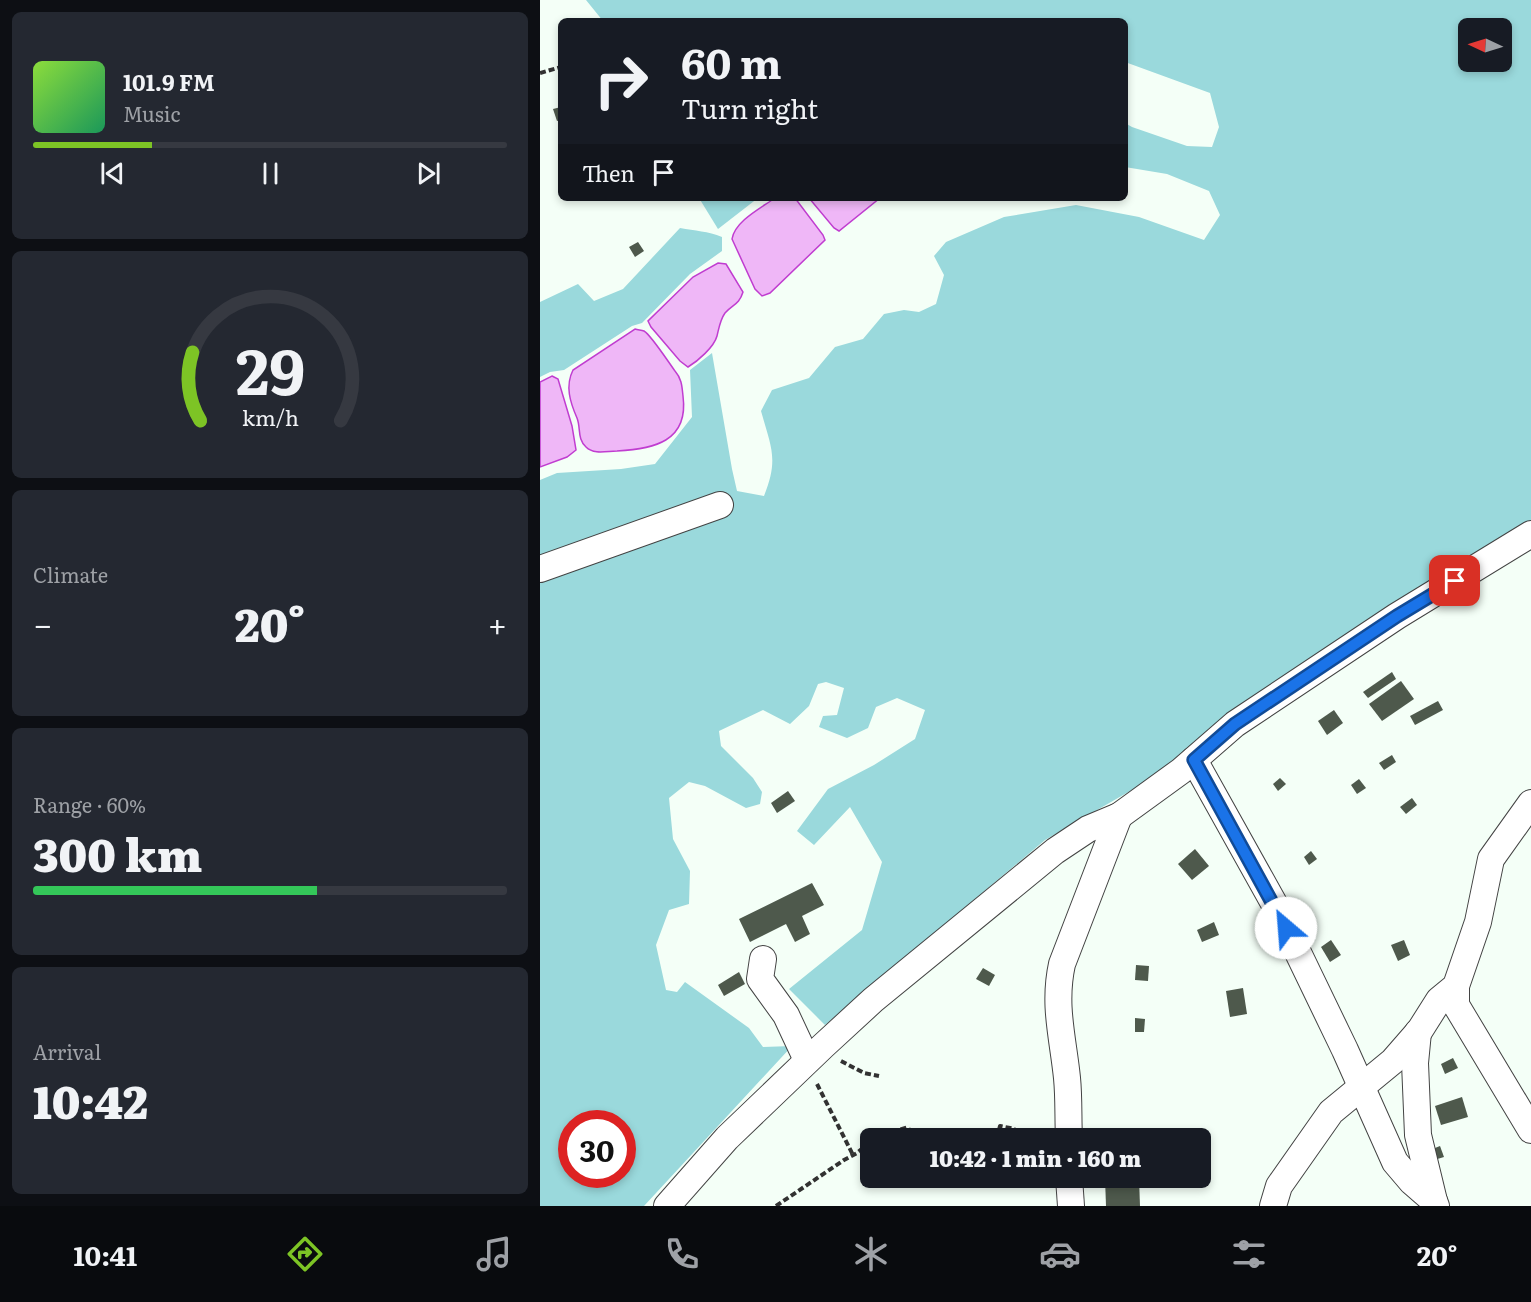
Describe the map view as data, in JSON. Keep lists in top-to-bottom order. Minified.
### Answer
{"north":"left","page":{"turn":["60 m","Turn right"],"song":["101.9 FM","Music"],"then":"Then","tile":["Climate",["Range · 60%","300 km"],["Arrival","10:42"]],"heat":["−","20°","+"],"limit":"30","trip":"10:42 · 1 min · 160 m","tabs":["10:41","20°"],"gauge":["29","km/h"]}}
